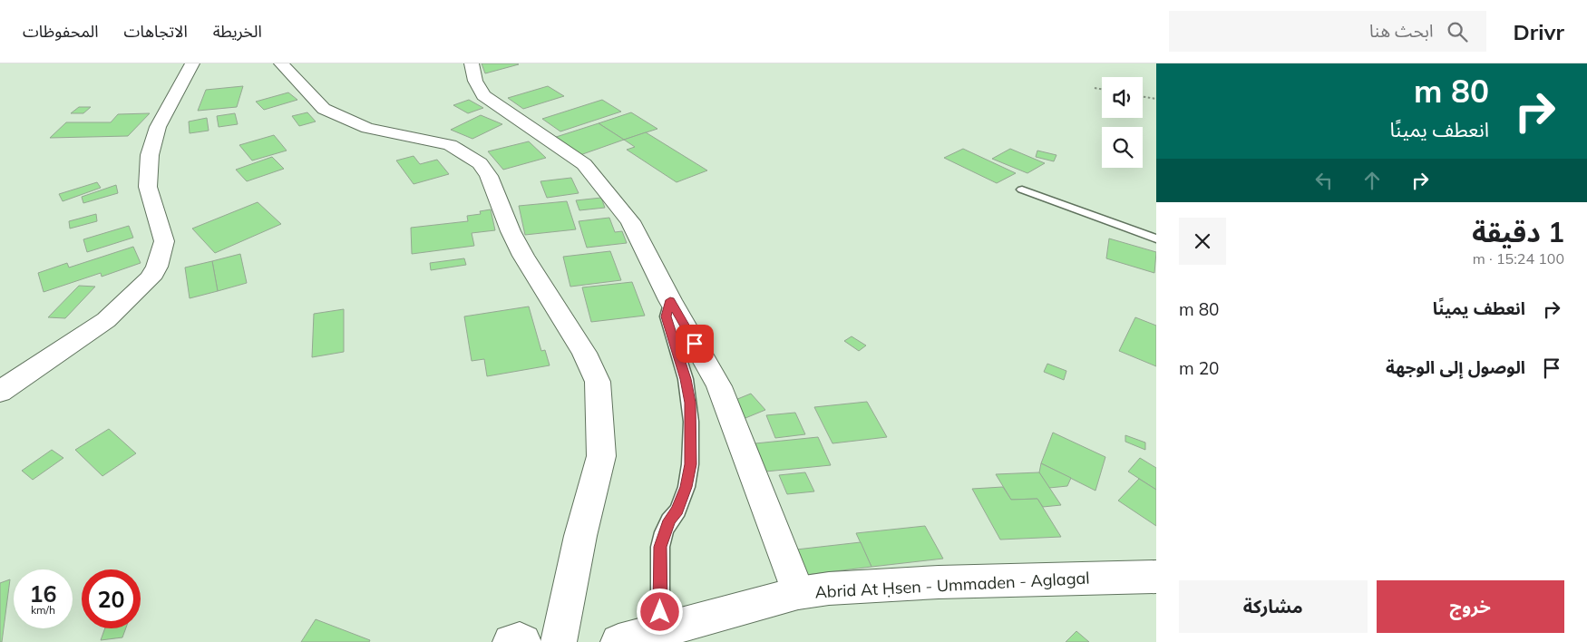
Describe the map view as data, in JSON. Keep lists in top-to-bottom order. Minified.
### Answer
{"streets":{"main road":["Abrid At Ḥsen - Ummaden - Aglagal"]},"page":{"header":"Drivr","search":"ابحث هنا","nav":["الخريطة","الاتجاهات","المحفوظات"],"turn":["80 m","انعطف يمينًا"],"heading":["1 دقيقة","100 m · 15:24"],"list":[{"name":"انعطف يمينًا","value":"80 m"},{"name":"الوصول إلى الوجهة","value":"20 m"}],"speed":"16 km/h","limit":"20","buttons":["خروج","مشاركة"]}}
